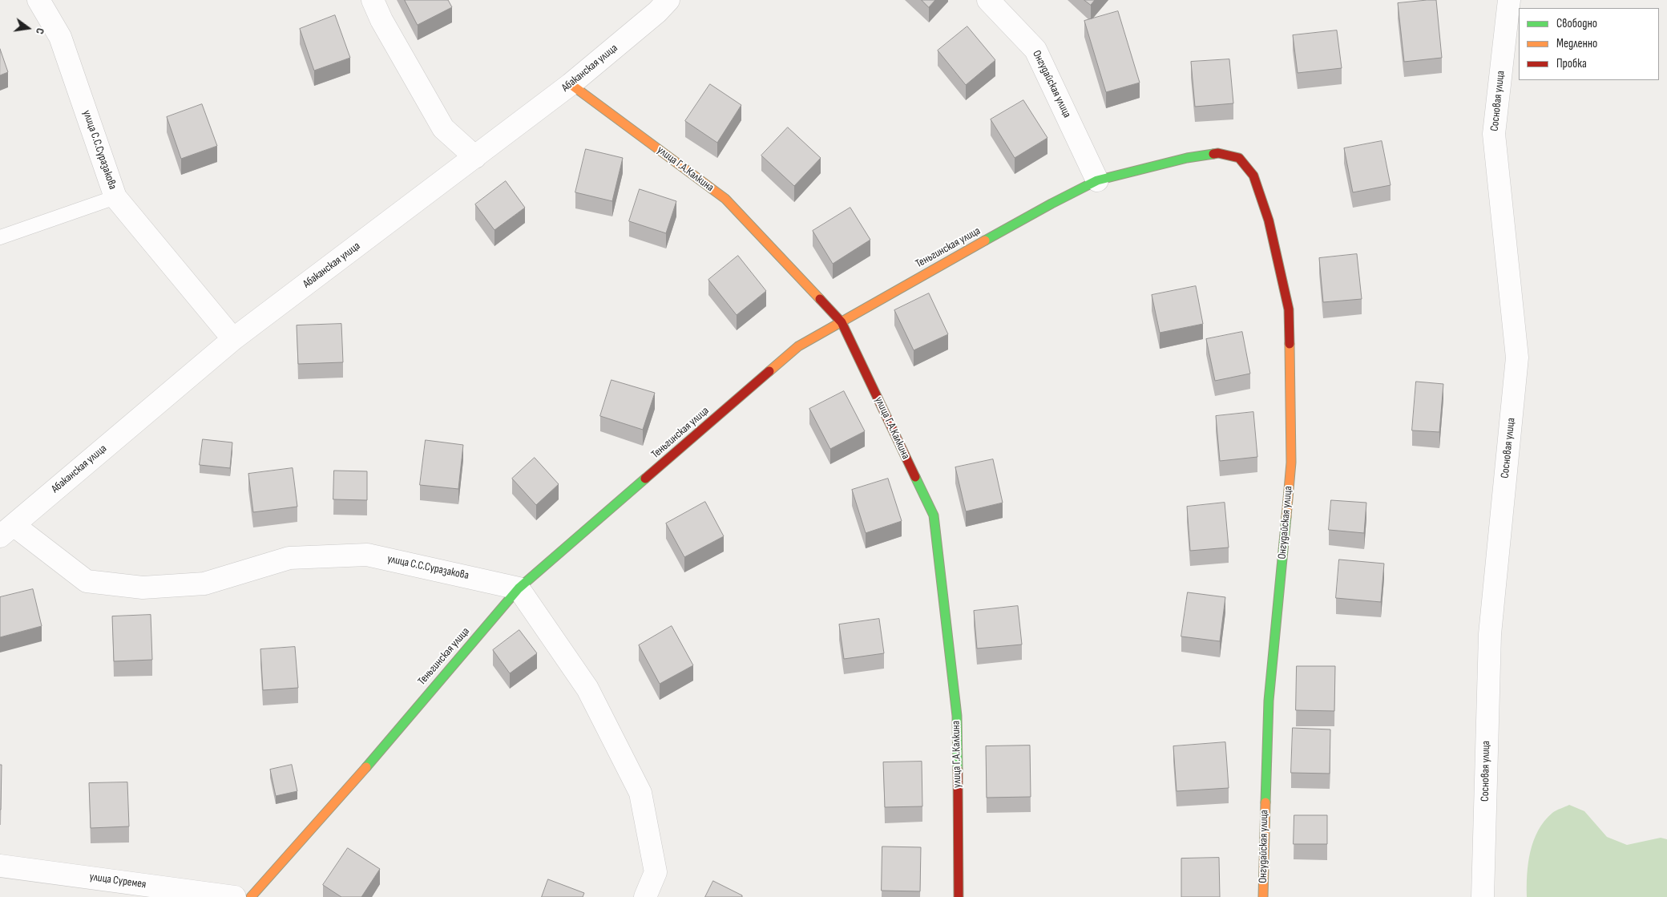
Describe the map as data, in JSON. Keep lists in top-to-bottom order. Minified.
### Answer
{"streets":{"street":["Абаканская улица","Онгудайская улица","Сосновая улица","улица С.С.Суразакова","улица Г.А.Калкина","Теньгинская улица","улица Суремея"]},"crossings":[["Абаканская улица","улица С.С.Суразакова"],["Абаканская улица","улица Г.А.Калкина"],["Онгудайская улица","Теньгинская улица"],["улица С.С.Суразакова","Теньгинская улица"],["улица Г.А.Калкина","Теньгинская улица"]],"legend":["Свободно","Медленно","Пробка"],"north":"right"}
